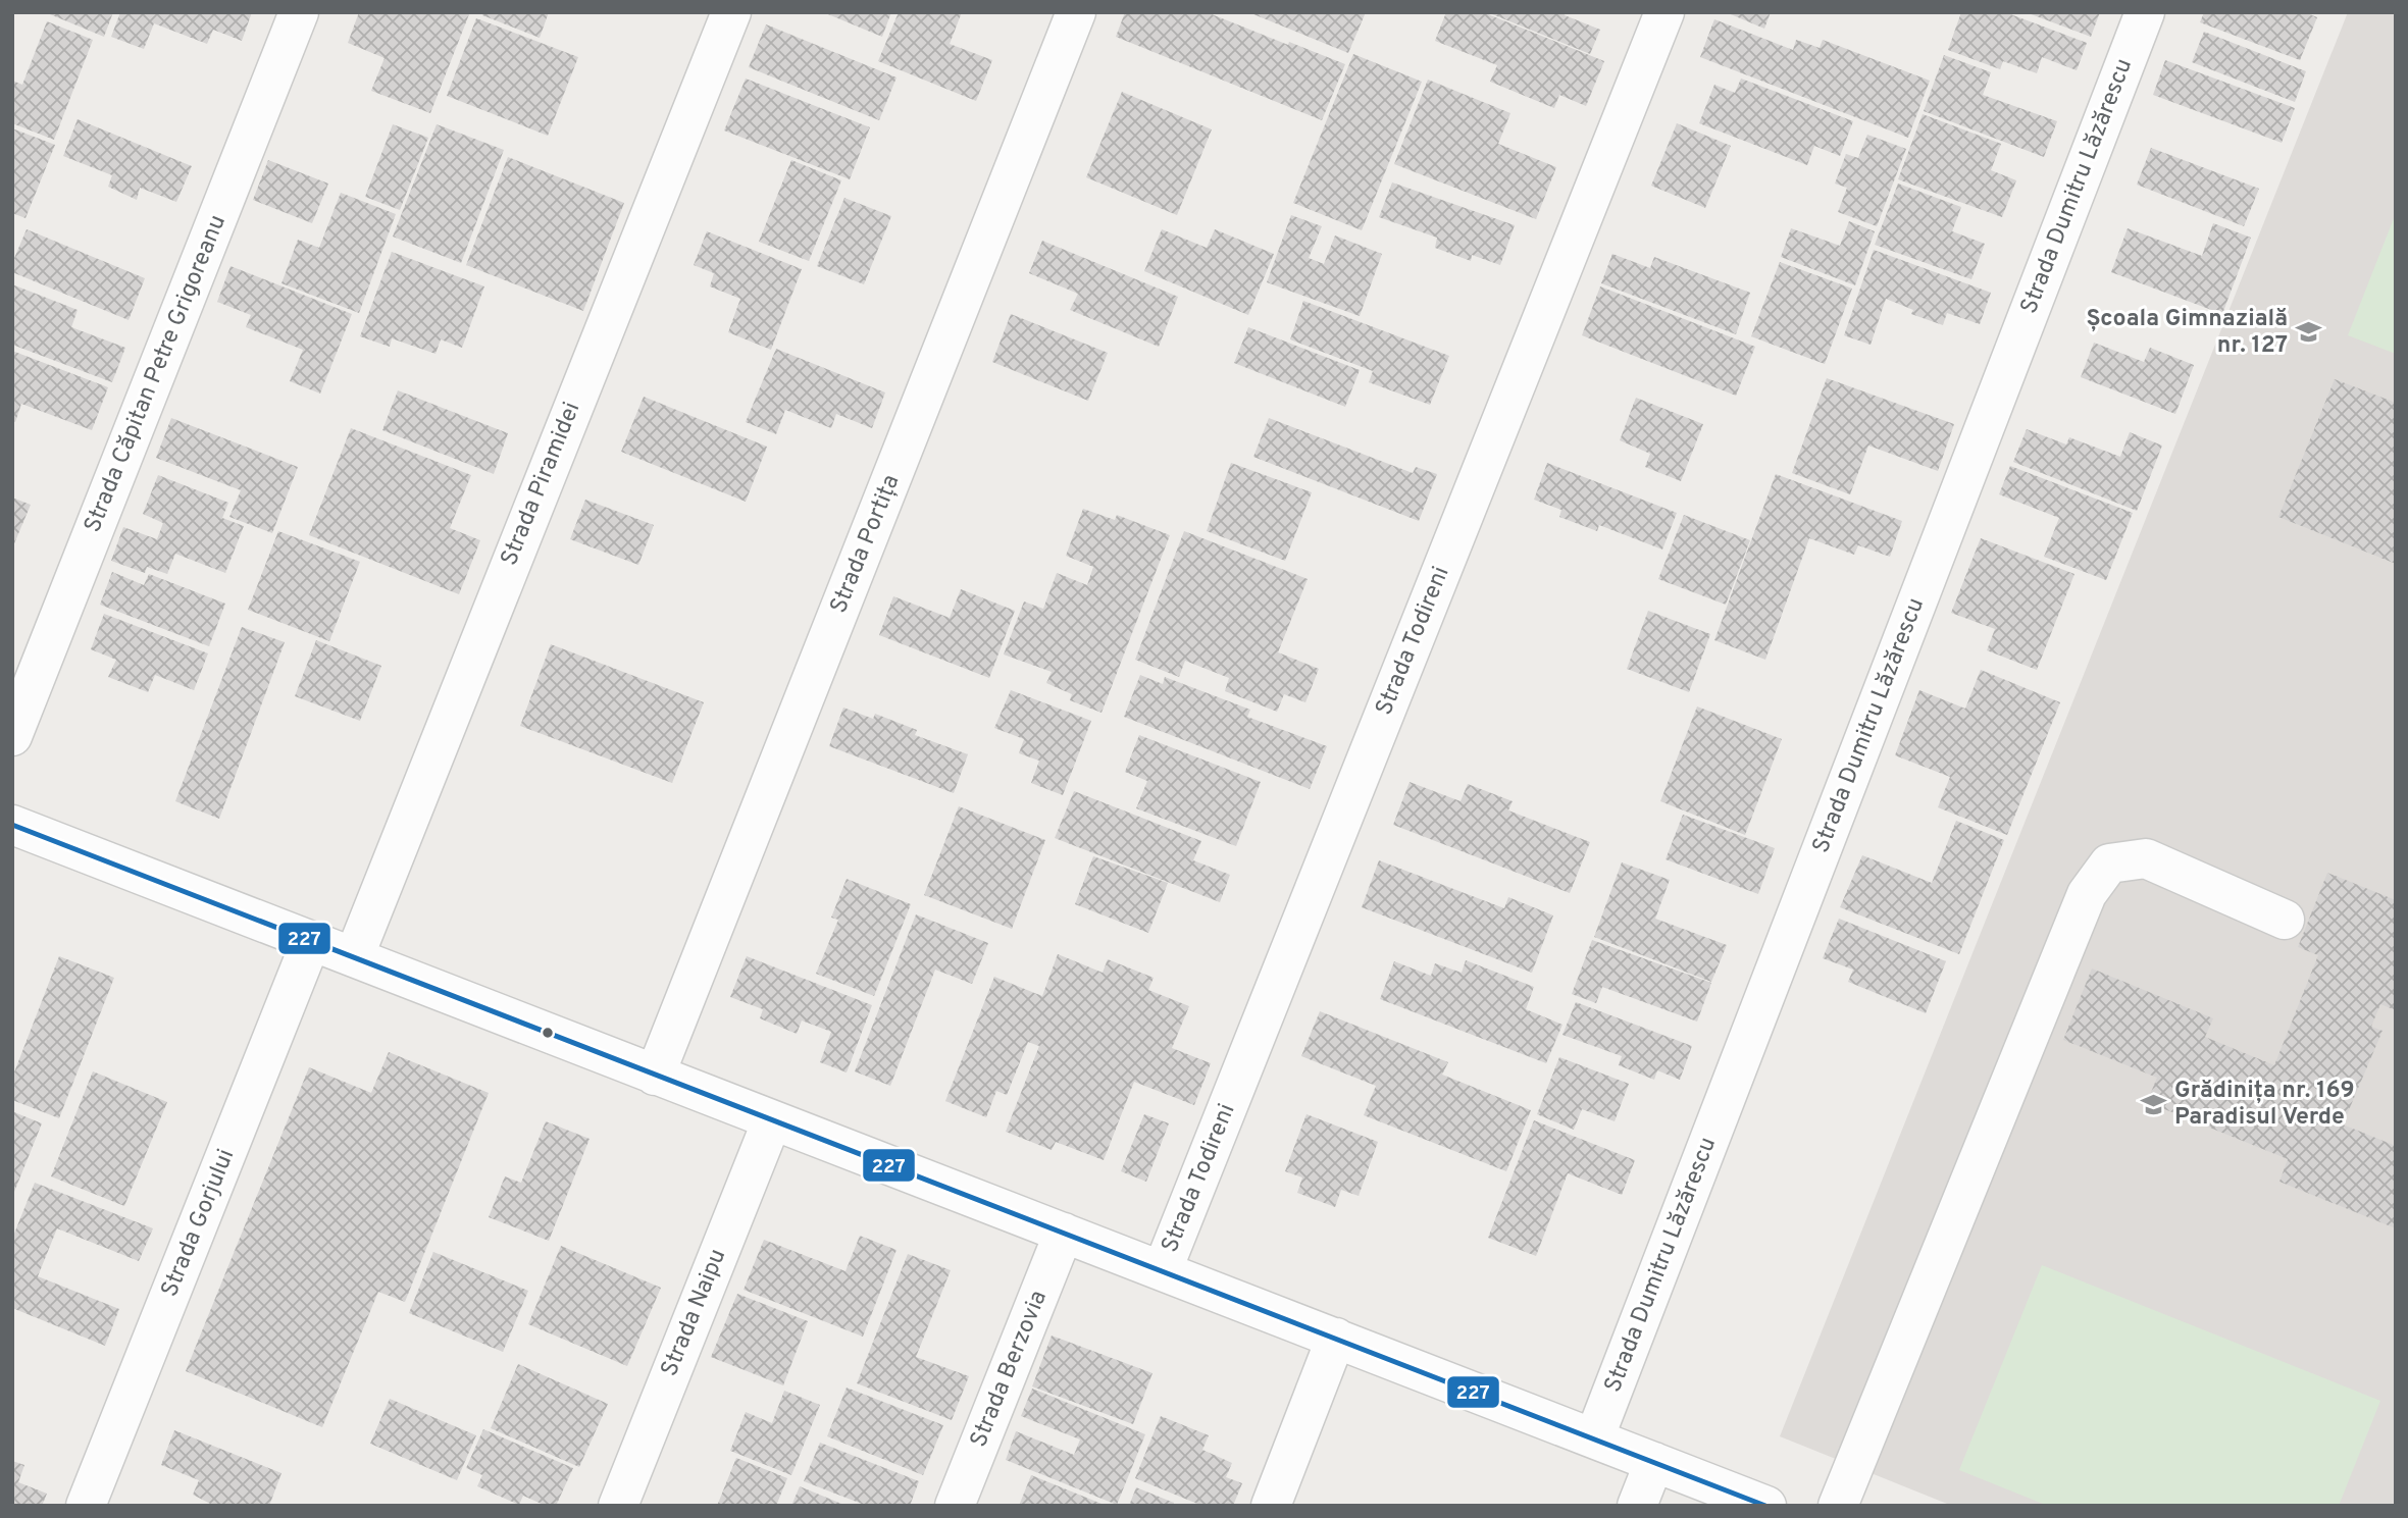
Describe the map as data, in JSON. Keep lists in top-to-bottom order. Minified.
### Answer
{"streets":{"street":["Strada Dumitru Lăzărescu","Strada Căpitan Petre Grigoreanu","Strada Piramidei","Strada Portița","Strada Todireni","Strada Gorjului","Strada Naipu","Strada Berzovia"]},"places":{"school or university":["Școala Gimnazială nr. 127","Grădinița nr. 169 Paradisul Verde"]},"lines":["transit line 227"]}
